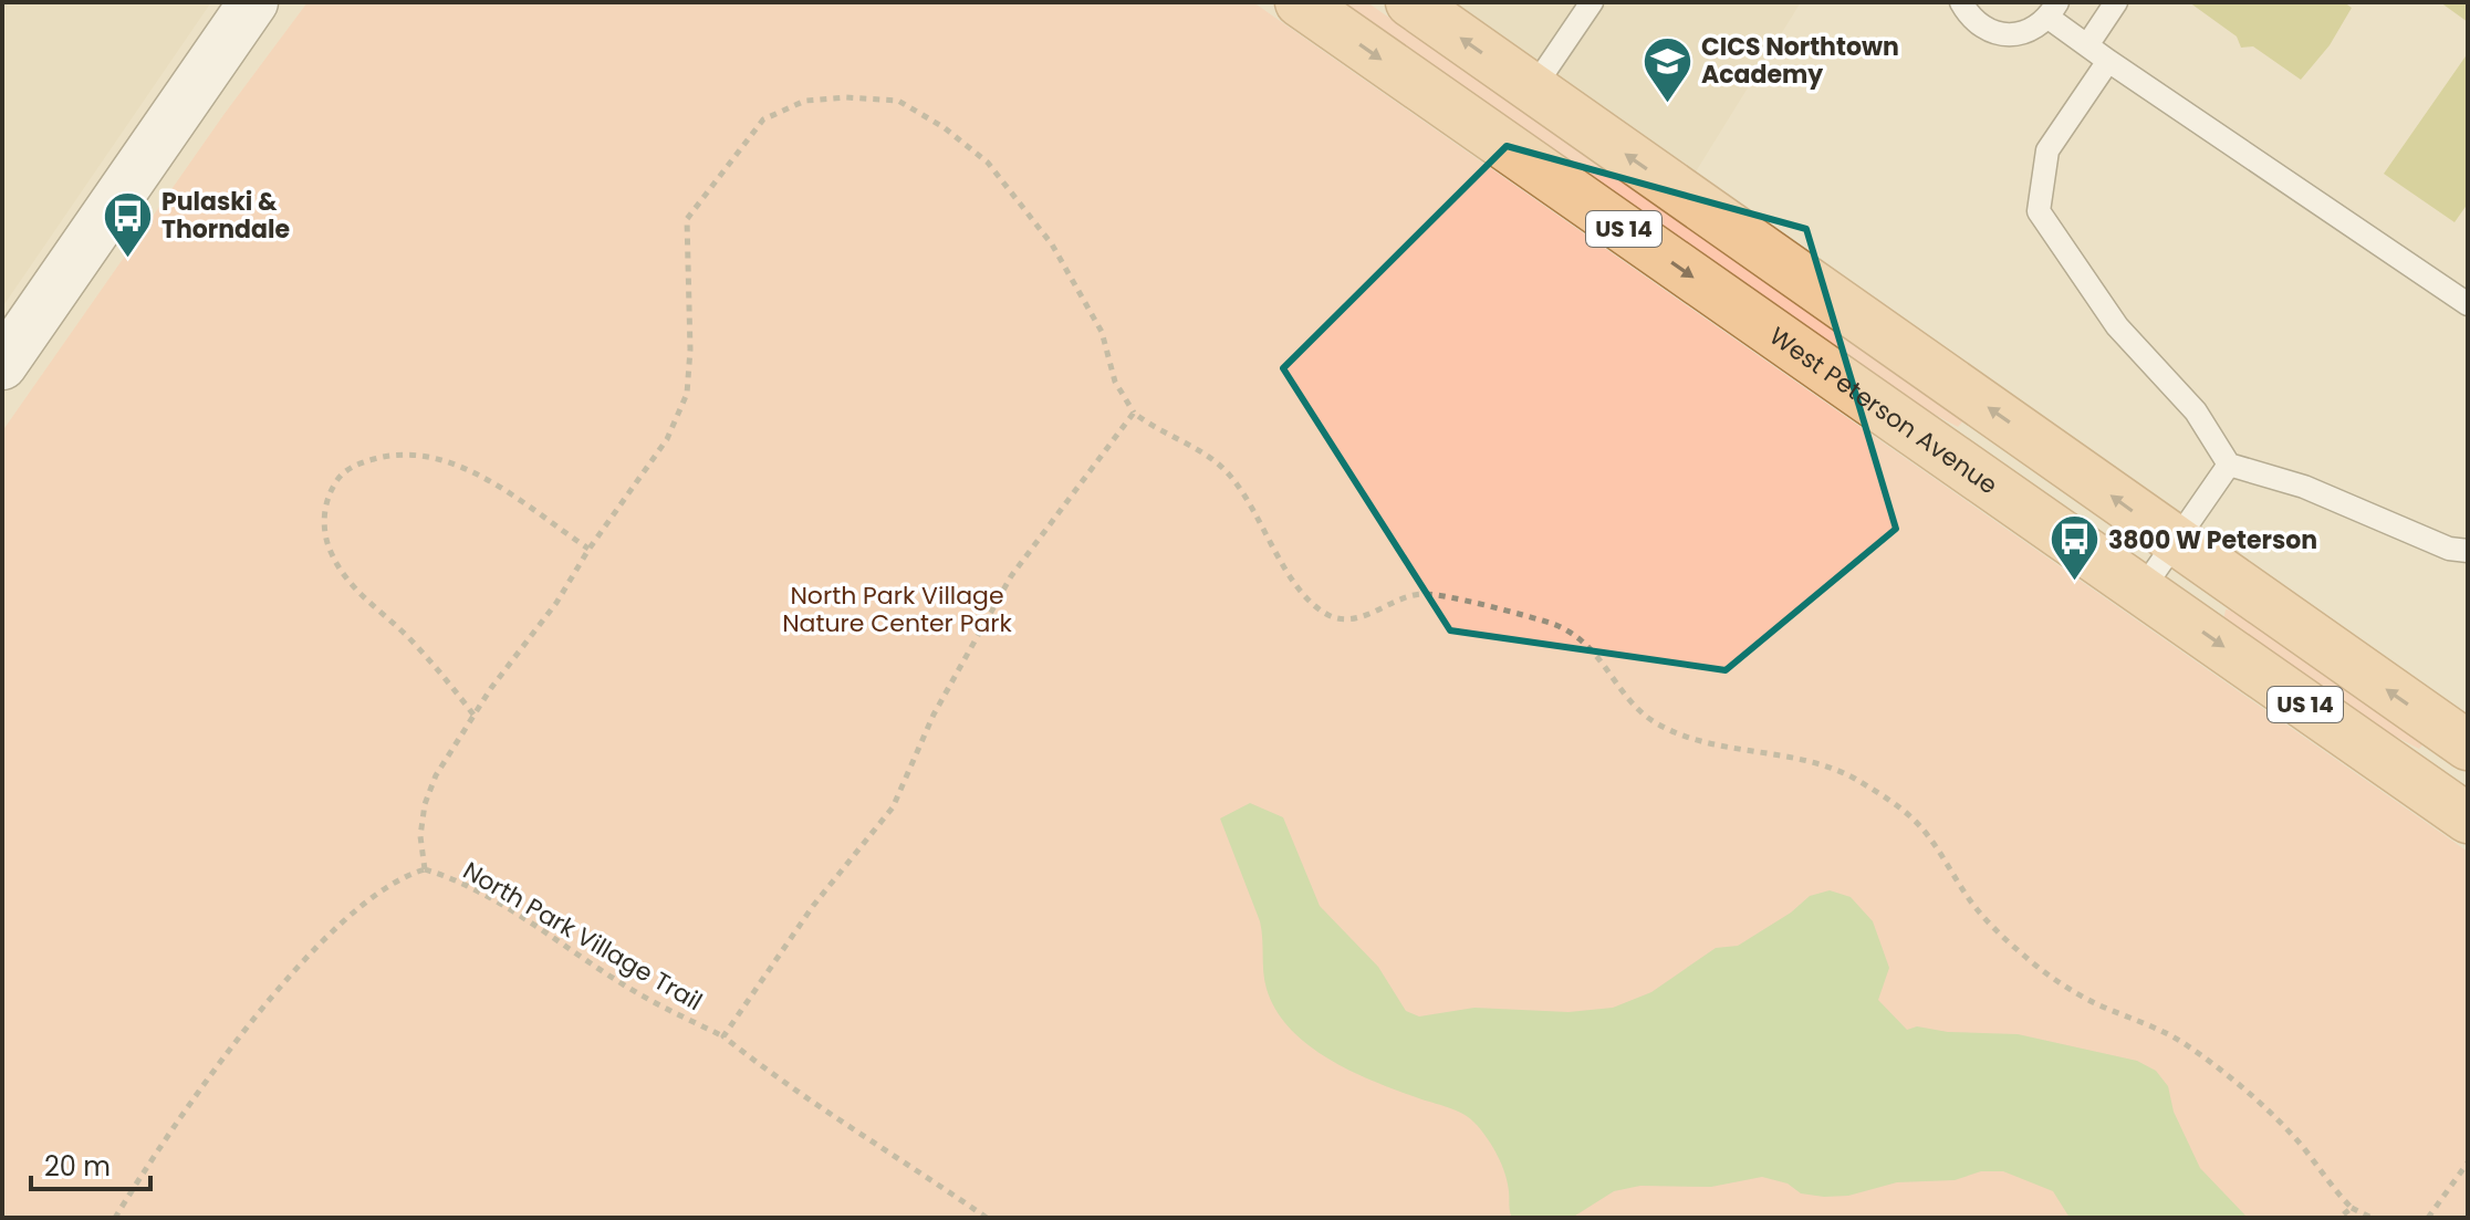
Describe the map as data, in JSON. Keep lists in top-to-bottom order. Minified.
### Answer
{"streets":{"main road":["US 14","West Peterson Avenue"],"path":["North Park Village Trail"]},"parks":["North Park Village Nature Center Park"],"places":{"school or university":["CICS Northtown Academy"],"bus stop":["Pulaski & Thorndale","3800 W Peterson"]},"scale_bar":"20 m"}
